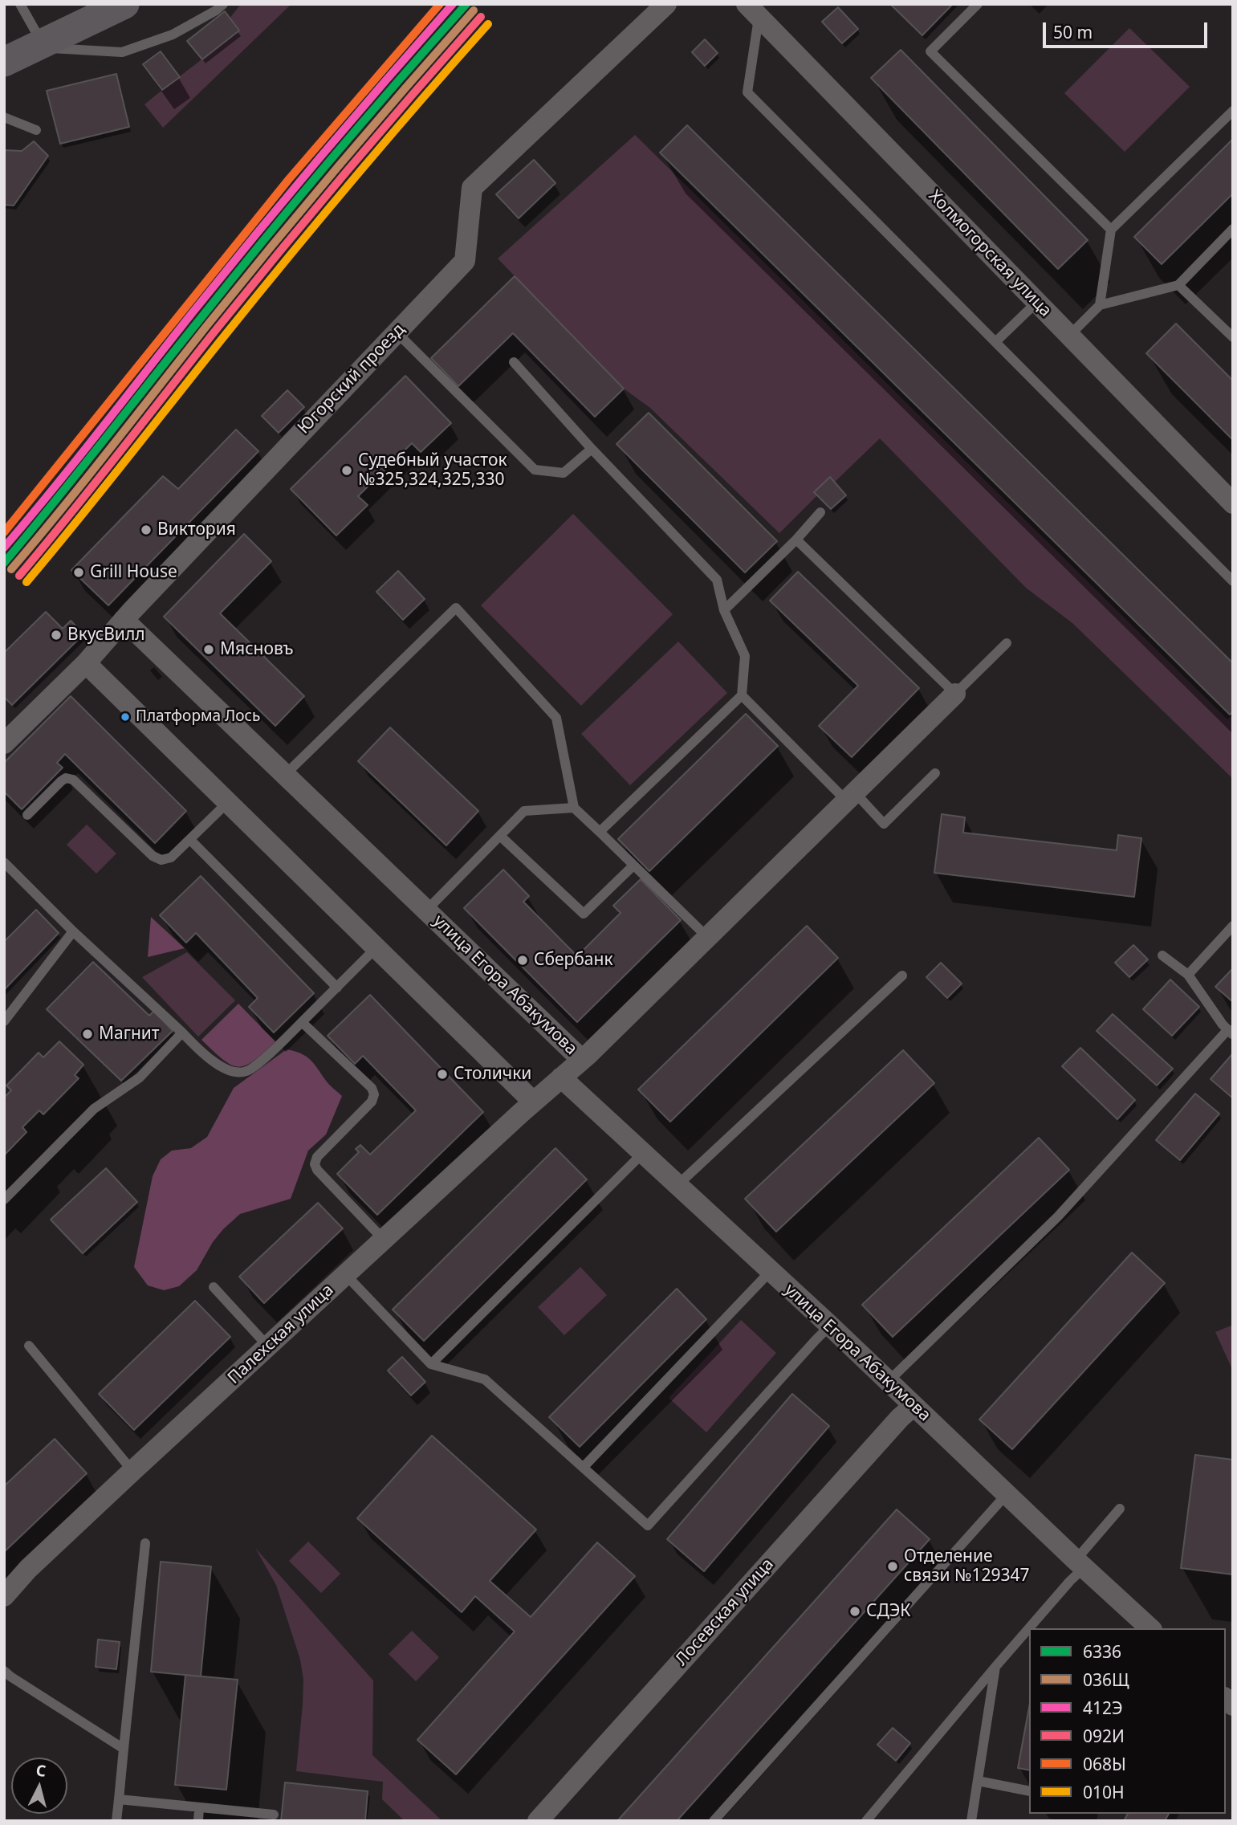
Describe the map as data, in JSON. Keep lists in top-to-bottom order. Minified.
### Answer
{"streets":{"street":["Холмогорская улица","Югорский проезд","улица Егора Абакумова","Палехская улица","Лосевская улица"]},"crossings":[["Югорский проезд","улица Егора Абакумова"],["улица Егора Абакумова","Палехская улица"],["улица Егора Абакумова","Лосевская улица"]],"places":["Судебный участок №325,324,325,330","Виктория","Grill House","ВкусВилл","Мясновъ","Платформа Лось","Сбербанк","Магнит","Столички","Отделение связи №129347","СДЭК"],"lines":["transit line 6336","transit line 412Э","transit line 068Ы","transit line 036Щ","transit line 092И","transit line 010Н"],"legend":["6336","036Щ","412Э","092И","068Ы","010Н"],"scale_bar":"50 m","north":"top"}
